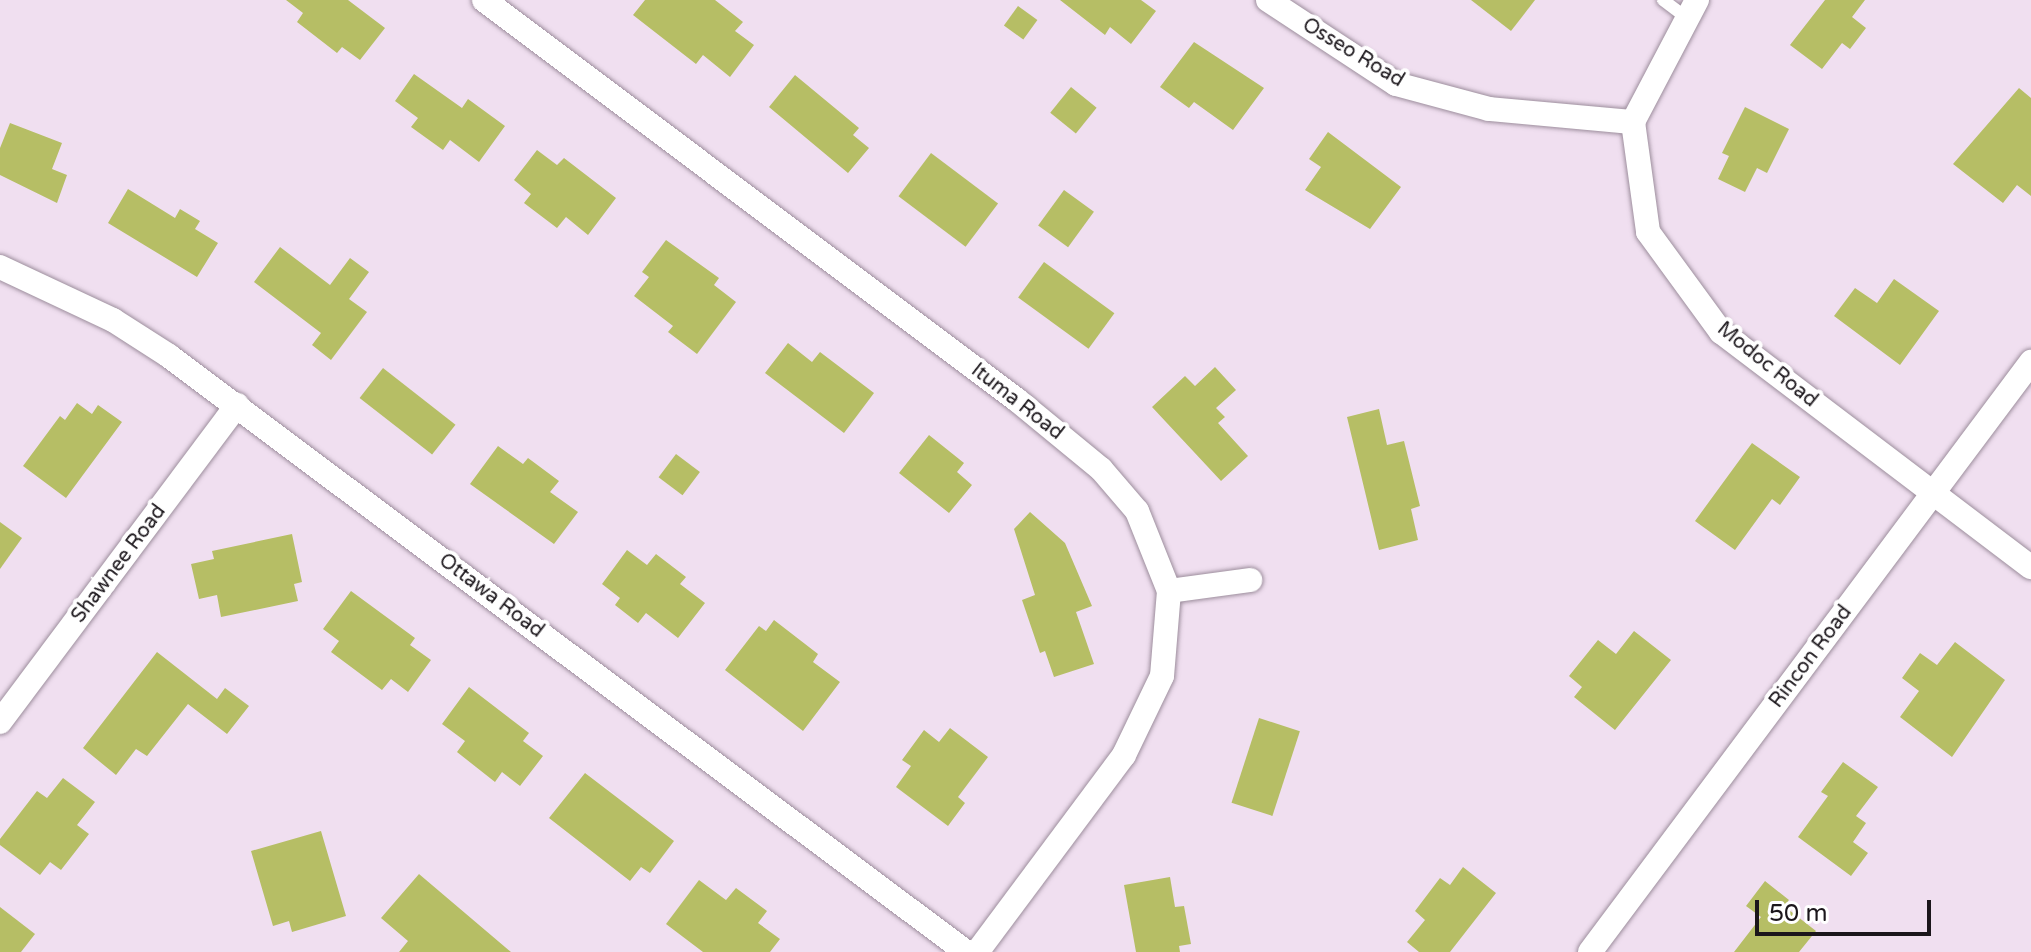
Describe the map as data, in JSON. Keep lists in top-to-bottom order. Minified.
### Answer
{"streets":{"street":["Osseo Road","Modoc Road","Ituma Road","Shawnee Road","Ottawa Road","Rincon Road"]},"crossings":[["Osseo Road","Modoc Road"],["Modoc Road","Rincon Road"],["Shawnee Road","Ottawa Road"]],"scale_bar":"50 m"}
